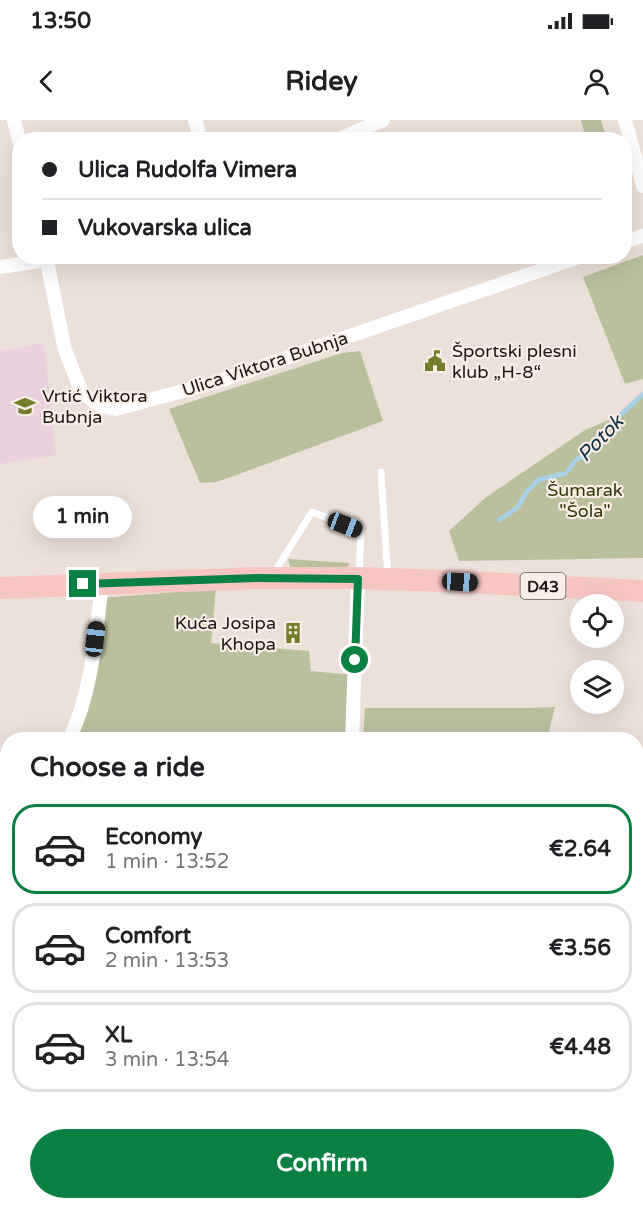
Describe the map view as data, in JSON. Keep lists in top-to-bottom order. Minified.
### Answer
{"streets":{"main road":["D43"],"street":["Ulica Viktora Bubnja"]},"water":["Potok"],"parks":["Šumarak \"Šola\""],"places":{"public building":["Športski plesni klub „H-8“"],"school or university":["Vrtić Viktora Bubnja"],"building":["Kuća Josipa Khopa"]},"page":{"status":"13:50","header":"Ridey","banner":["Ulica Rudolfa Vimera","Vukovarska ulica"],"bubble":"1 min","heading":"Choose a ride","list":[{"name":"Economy","note":"1 min · 13:52","value":"€2.64"},{"name":"Comfort","note":"2 min · 13:53","value":"€3.56"},{"name":"XL","note":"3 min · 13:54","value":"€4.48"}],"buttons":"Confirm"}}
